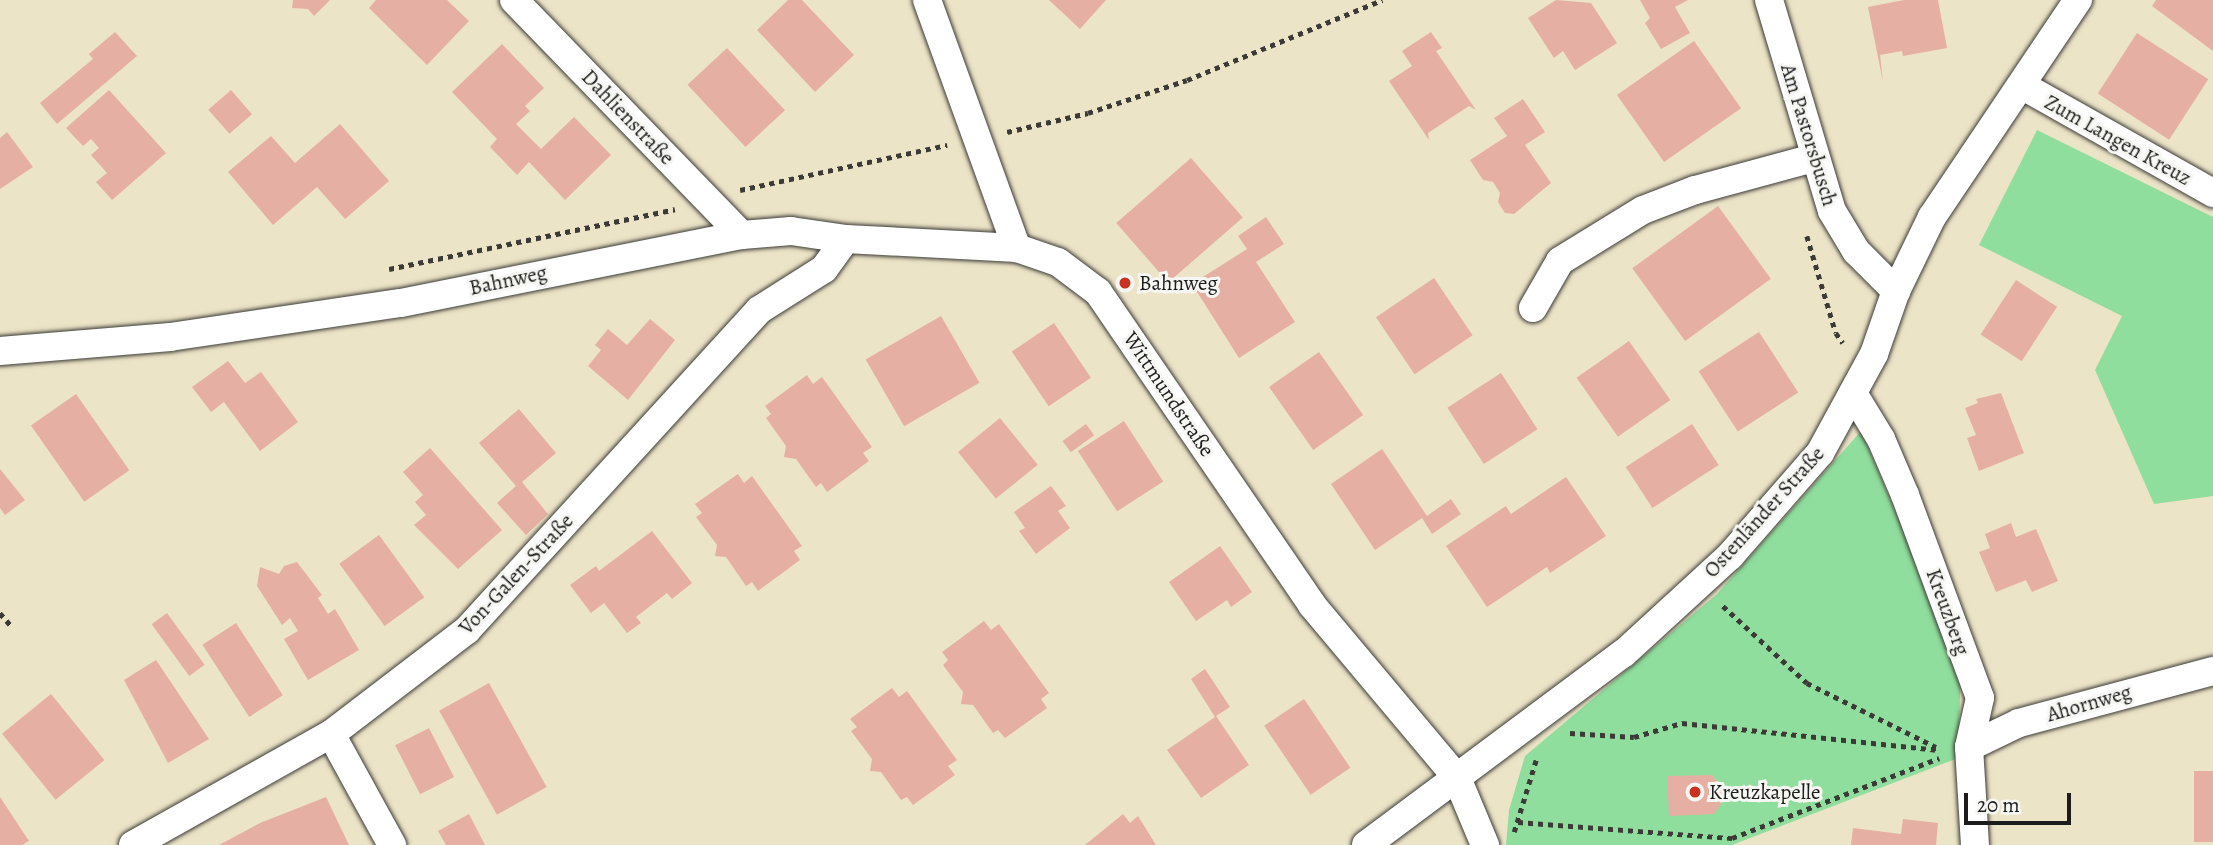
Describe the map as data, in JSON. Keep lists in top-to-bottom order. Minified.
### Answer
{"streets":{"street":["Dahlienstraße","Am Pastorsbusch","Zum Langen Kreuz","Bahnweg","Wittmundstraße","Ostenländer Straße","Von-Galen-Straße","Kreuzberg","Ahornweg"]},"crossings":[["Dahlienstraße","Bahnweg"],["Am Pastorsbusch","Ostenländer Straße"],["Zum Langen Kreuz","Ostenländer Straße"],["Bahnweg","Wittmundstraße"],["Bahnweg","Von-Galen-Straße"],["Wittmundstraße","Ostenländer Straße"],["Ostenländer Straße","Kreuzberg"],["Kreuzberg","Ahornweg"]],"places":["Bahnweg","Kreuzkapelle"],"scale_bar":"20 m"}
